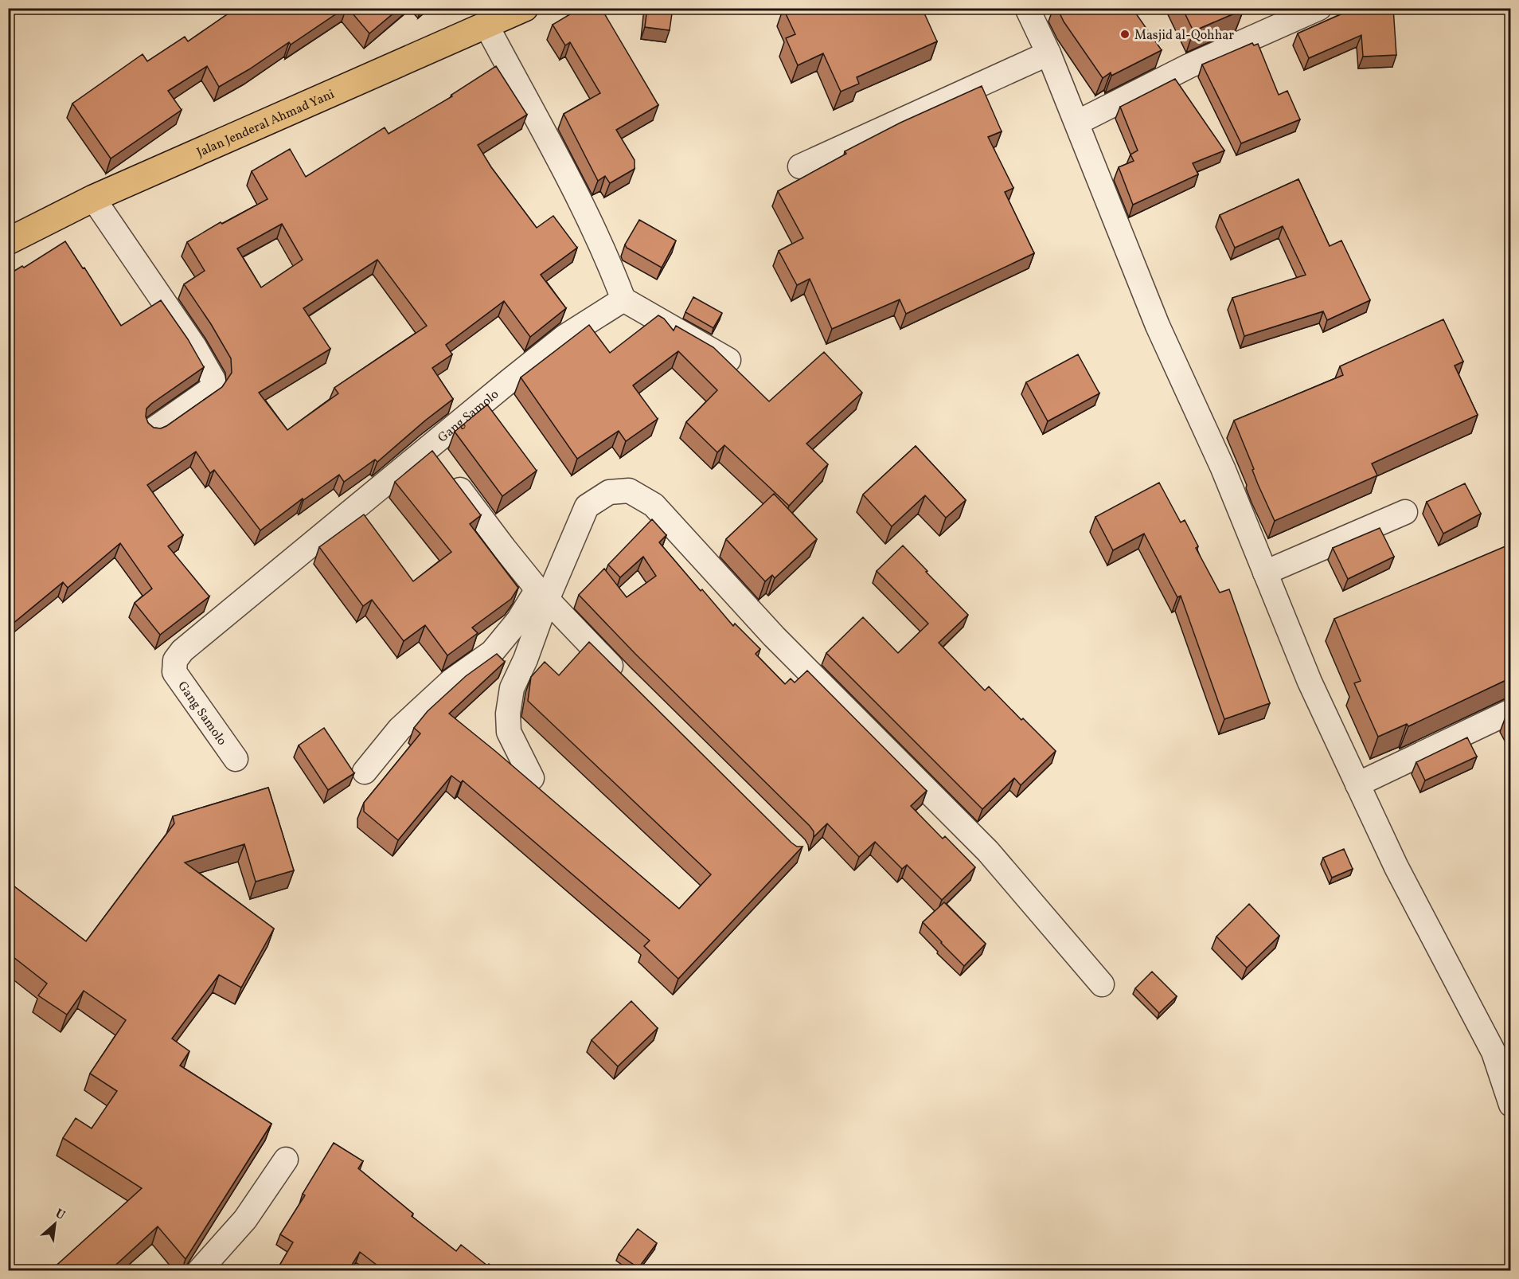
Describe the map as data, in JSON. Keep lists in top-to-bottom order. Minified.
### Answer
{"streets":{"highway":["Jalan Jenderal Ahmad Yani"],"street":["Gang Samolo"]},"places":["Masjid al-Qohhar"],"north":"top right"}
